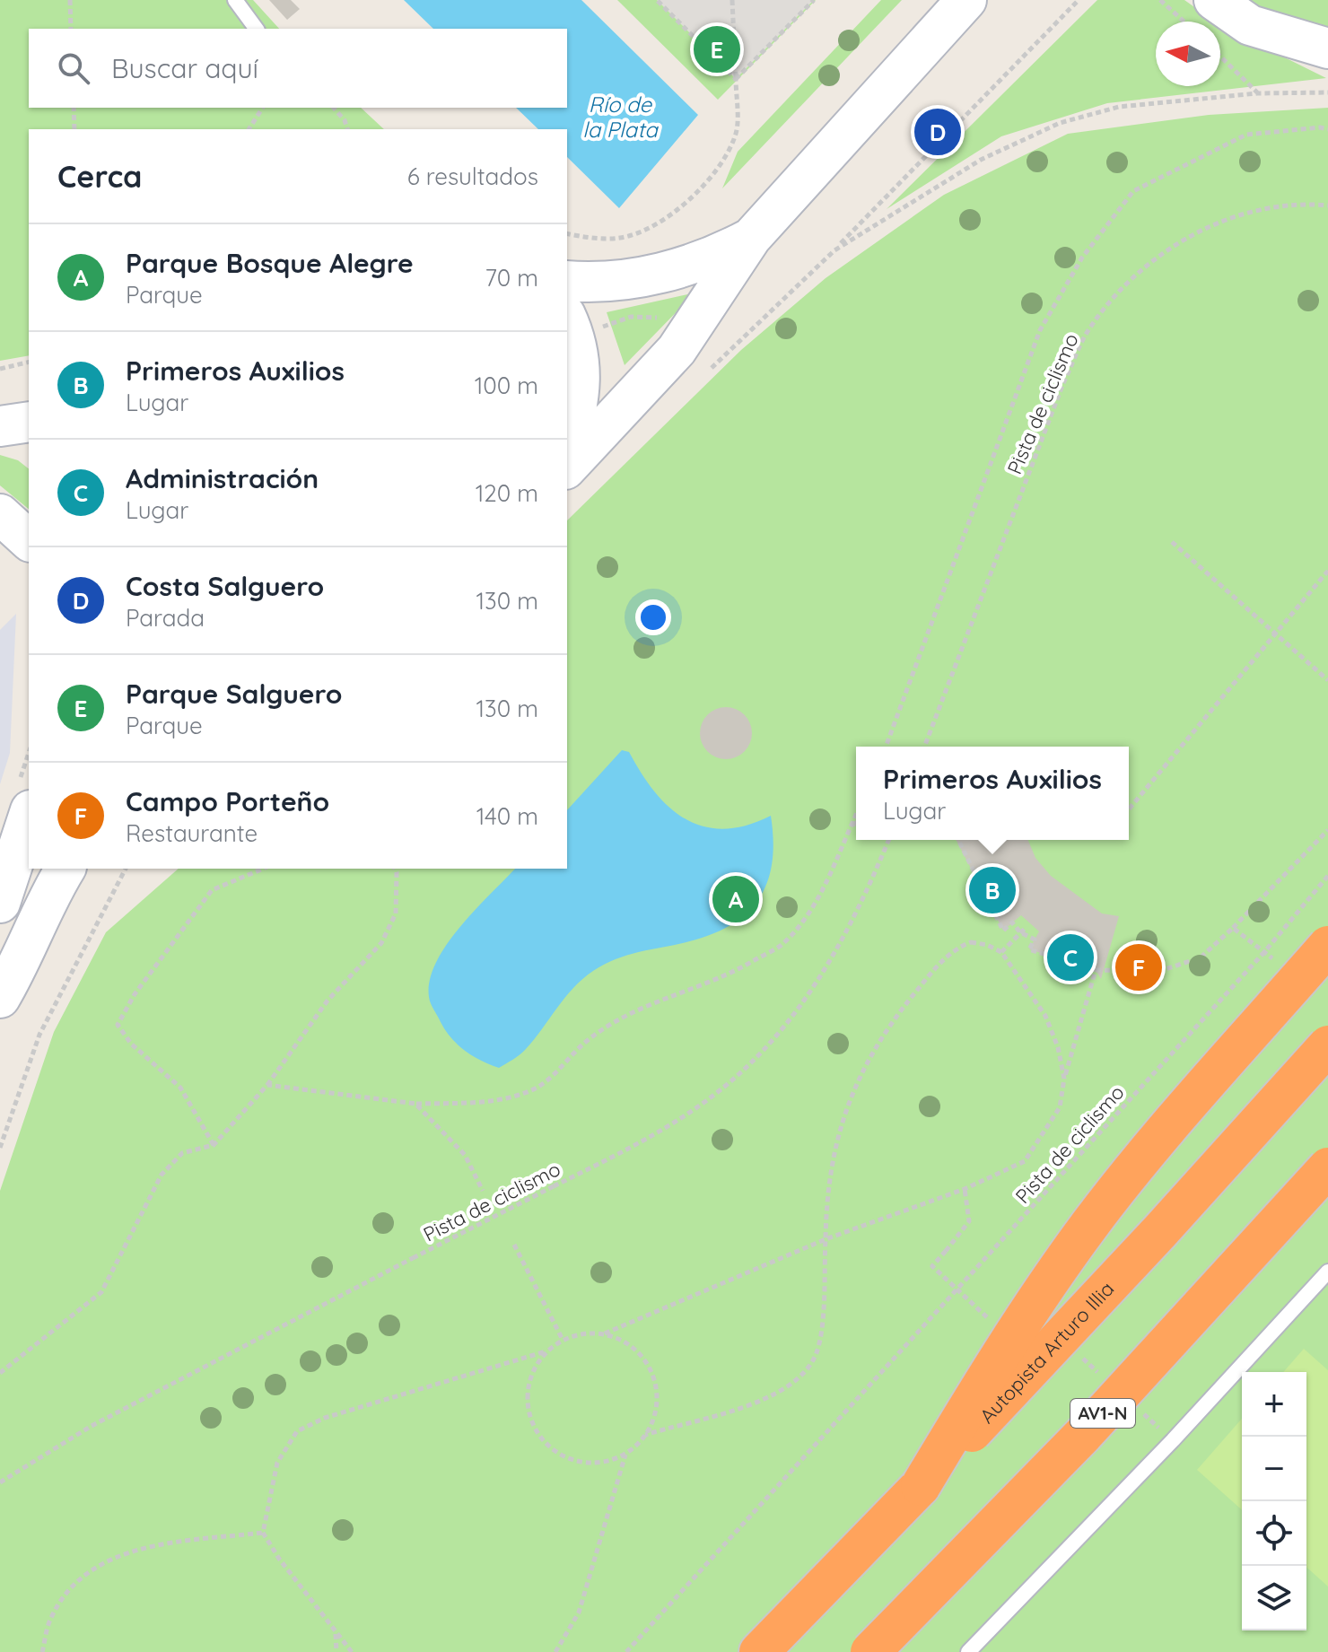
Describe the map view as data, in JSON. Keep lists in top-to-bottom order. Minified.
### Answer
{"streets":{"highway":["Autopista Arturo Illia","AV1-N"],"path":["Pista de ciclismo"]},"water":["Río de la Plata"],"north":"left","page":{"pins":["E","D","B","A","C","F"],"search":"Buscar aquí","heading":["Cerca","6 resultados"],"list":[{"mark":"A","name":"Parque Bosque Alegre","note":"Parque","value":"70 m"},{"mark":"B","name":"Primeros Auxilios","note":"Lugar","value":"100 m"},{"mark":"C","name":"Administración","note":"Lugar","value":"120 m"},{"mark":"D","name":"Costa Salguero","note":"Parada","value":"130 m"},{"mark":"E","name":"Parque Salguero","note":"Parque","value":"130 m"},{"mark":"F","name":"Campo Porteño","note":"Restaurante","value":"140 m"}],"popup":["Primeros Auxilios","Lugar"],"map_buttons":["+","−"]}}
